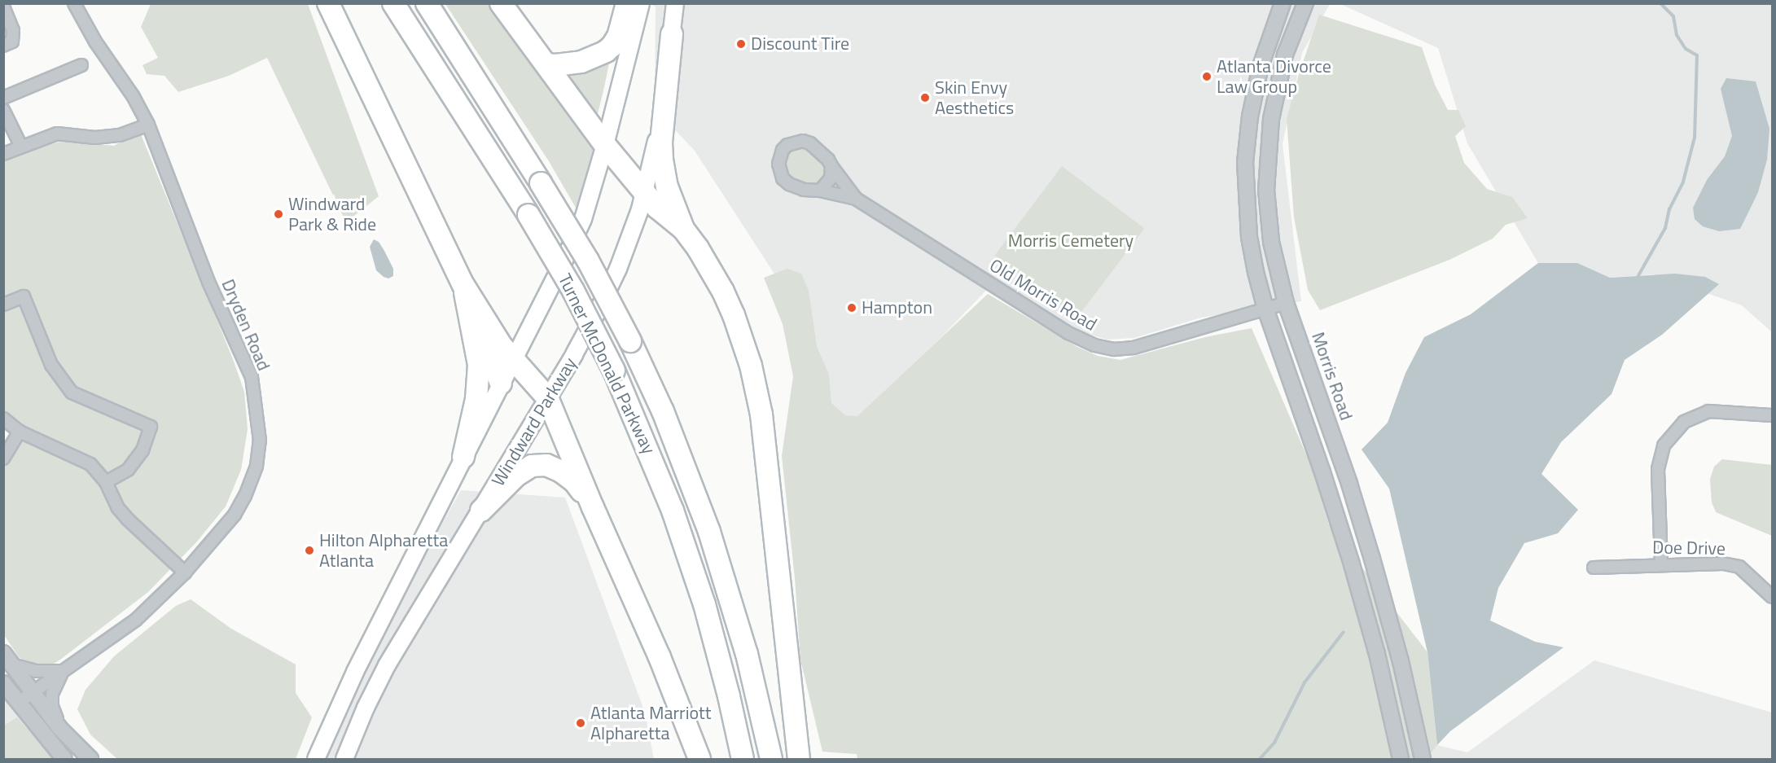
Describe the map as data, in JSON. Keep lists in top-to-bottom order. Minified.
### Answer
{"streets":{"highway":["Turner McDonald Parkway"],"main road":["Windward Parkway"],"street":["Old Morris Road","Dryden Road","Morris Road","Doe Drive"]},"crossings":[["Old Morris Road","Morris Road"]],"parks":["Morris Cemetery"],"places":["Discount Tire","Atlanta Divorce Law Group","Skin Envy Aesthetics","Windward Park & Ride","Hampton","Hilton Alpharetta Atlanta","Atlanta Marriott Alpharetta"]}
